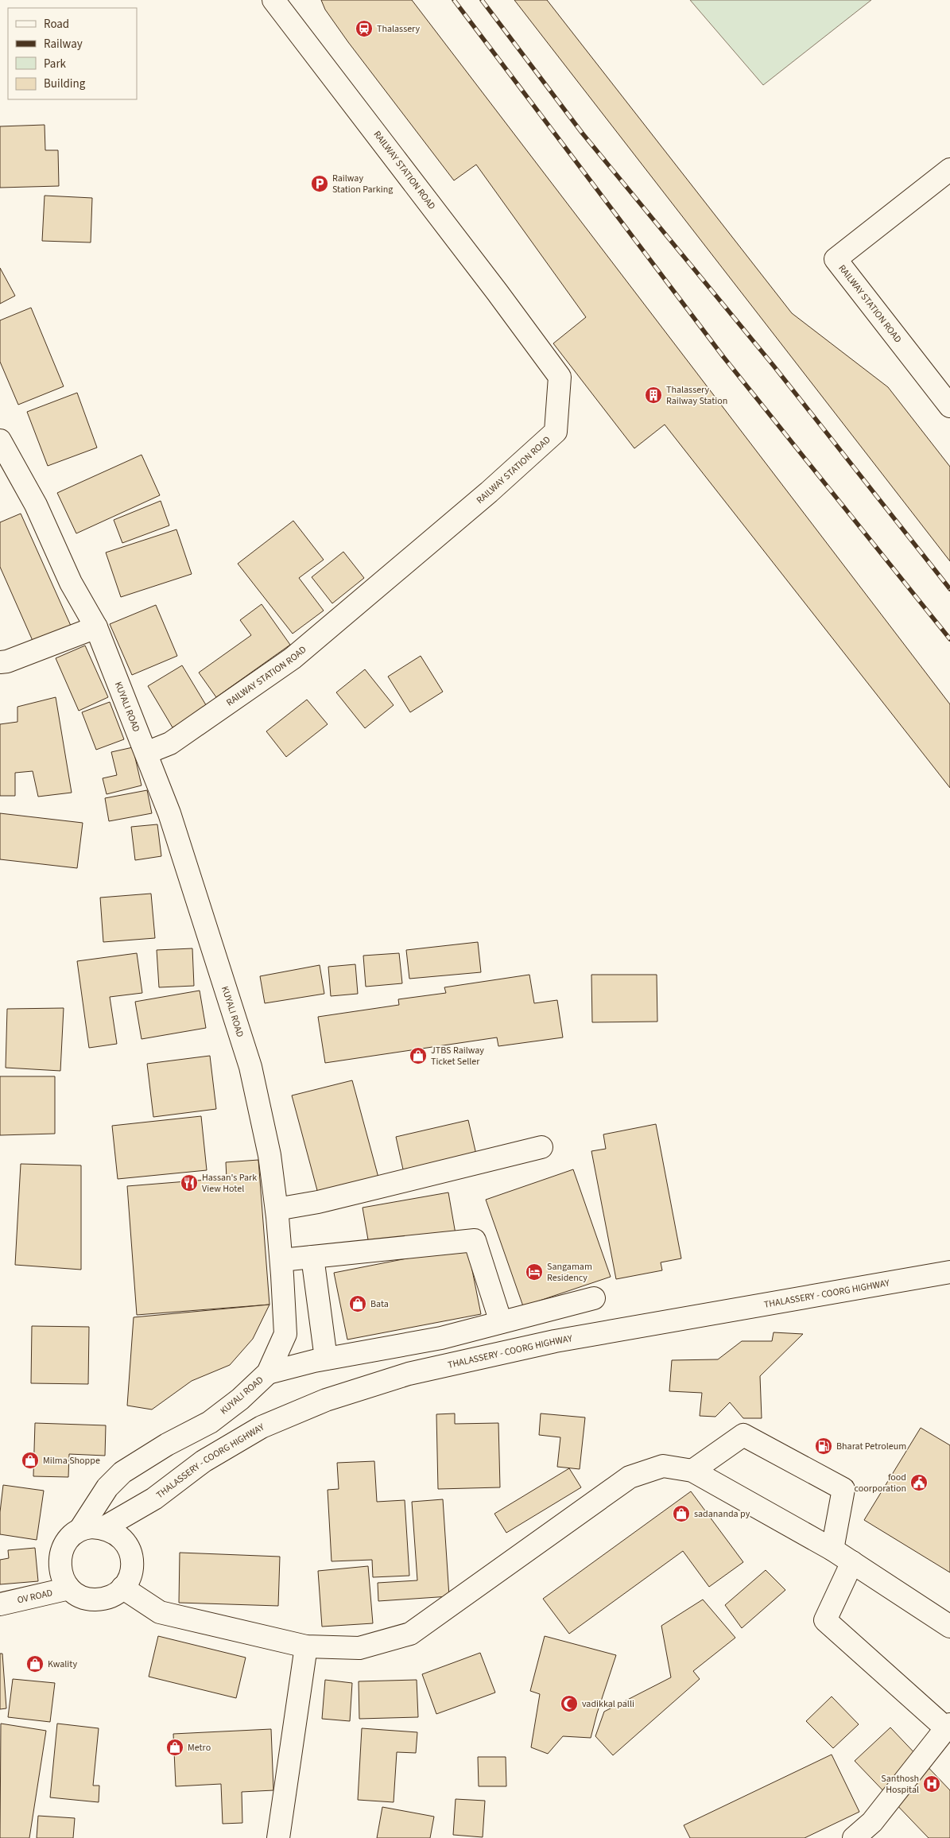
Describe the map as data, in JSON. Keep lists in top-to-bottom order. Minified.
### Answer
{"streets":{"main road":["RAILWAY STATION ROAD","KUYALI ROAD","THALASSERY - COORG HIGHWAY","OV ROAD"]},"crossings":[["RAILWAY STATION ROAD","KUYALI ROAD"],["KUYALI ROAD","THALASSERY - COORG HIGHWAY"],["KUYALI ROAD","OV ROAD"],["THALASSERY - COORG HIGHWAY","OV ROAD"]],"places":{"station":["Thalassery"],"parking":["Railway Station Parking"],"building":["Thalassery Railway Station"],"shop":["JTBS Railway Ticket Seller","Bata","Milma Shoppe","sadananda py","Kwality","Metro"],"restaurant":["Hassan's Park View Hotel"],"hotel":["Sangamam Residency"],"fuel station":["Bharat Petroleum"],"public building":["food coorporation"],"mosque":["vadikkal palli"],"hospital":["Santhosh Hospital"]},"legend":["Road","Railway","Park","Building"]}
